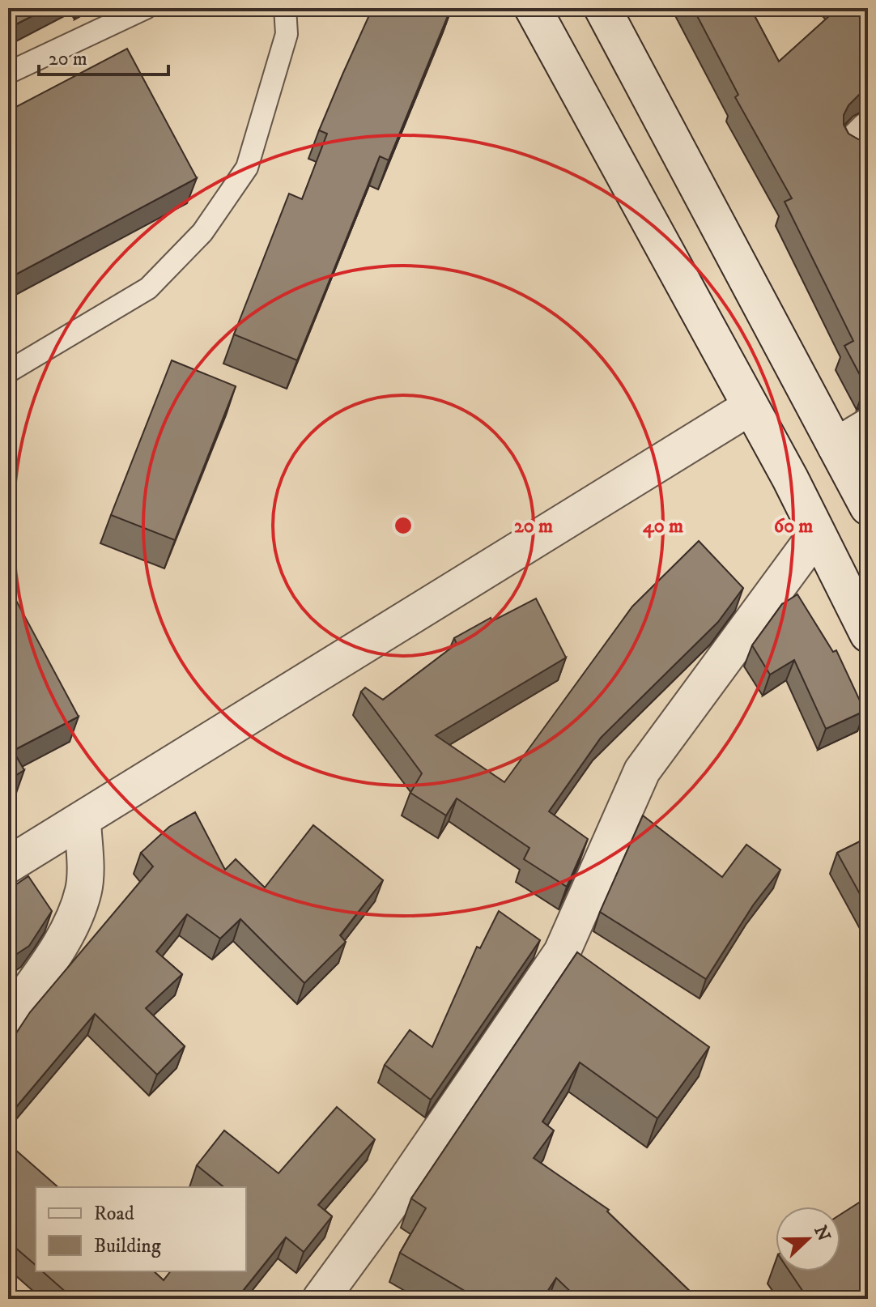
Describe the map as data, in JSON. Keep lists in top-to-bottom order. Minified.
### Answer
{"legend":["Road","Building"],"scale_bar":"20 m","north":"right","rings":["20 m","40 m","60 m"]}
